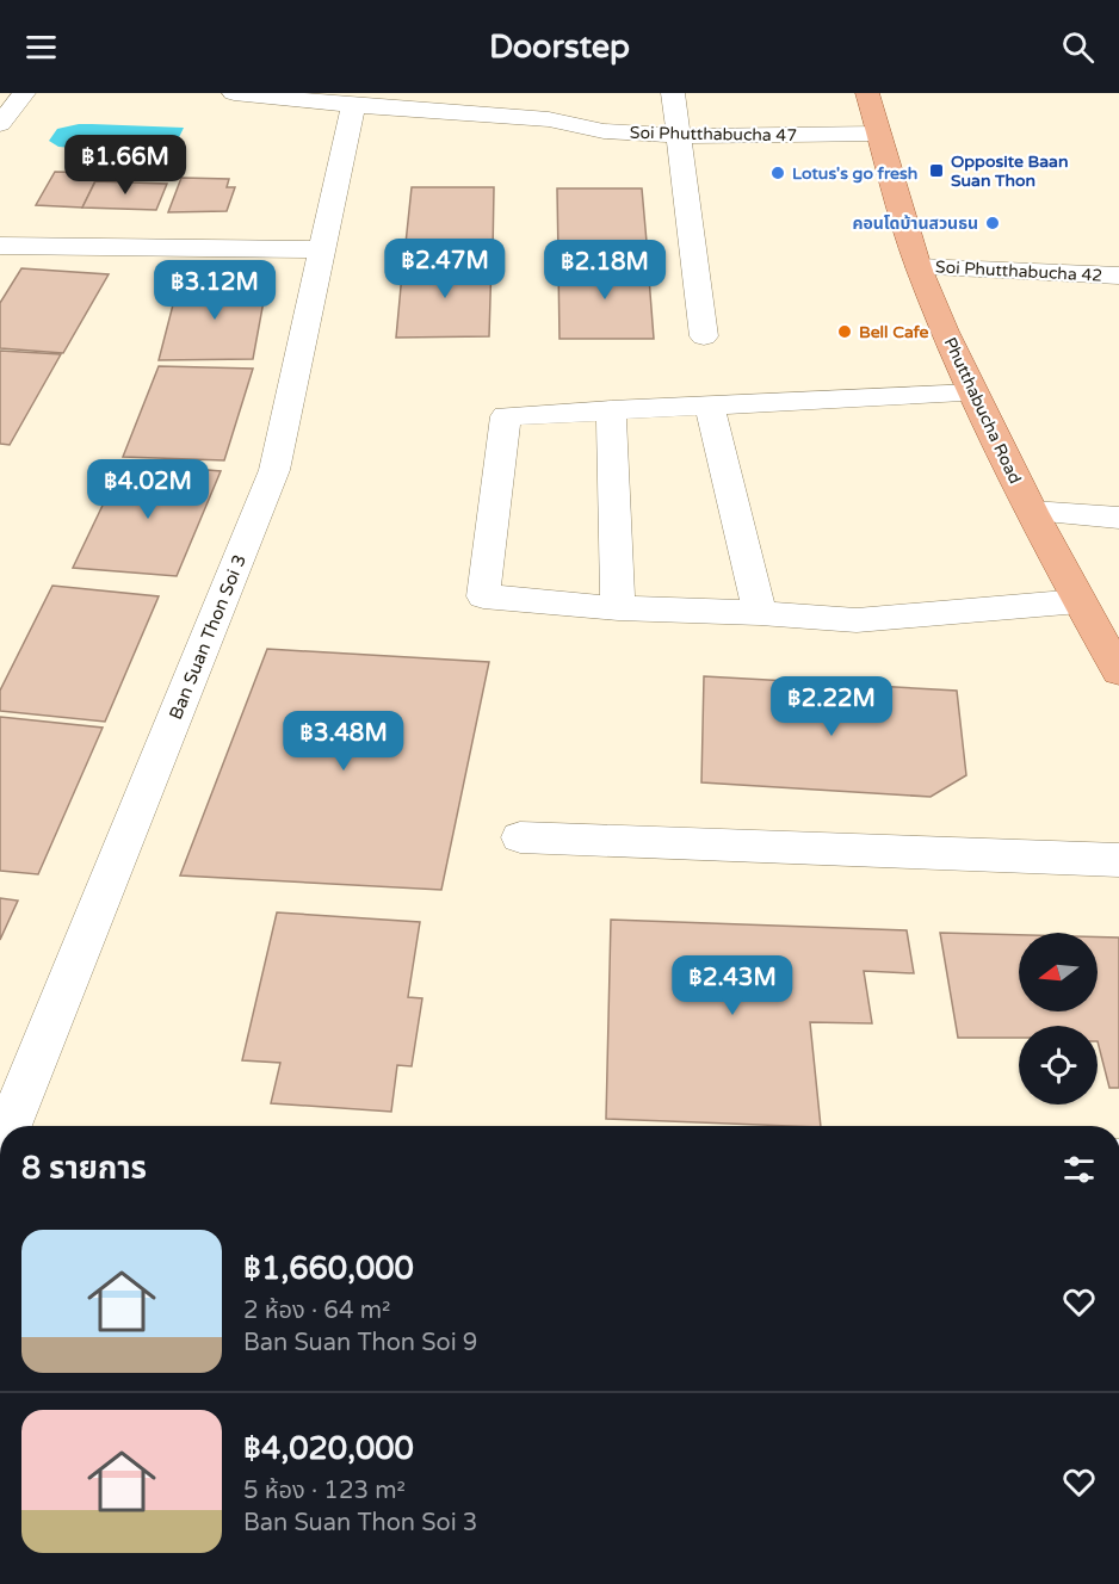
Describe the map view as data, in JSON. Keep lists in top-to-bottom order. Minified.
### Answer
{"streets":{"main road":["Phutthabucha Road"],"street":["Soi Phutthabucha 47","Soi Phutthabucha 42","Ban Suan Thon Soi 3"]},"crossings":[["Soi Phutthabucha 47","Phutthabucha Road"],["Soi Phutthabucha 47","Ban Suan Thon Soi 3"],["Soi Phutthabucha 42","Phutthabucha Road"]],"places":{"transit":["Opposite Baan Suan Thon"],"other":["Lotus's go fresh","คอนโดบ้านสวนธน","Bell Cafe"]},"north":"left","page":{"header":"Doorstep","price":["฿1.66M","฿2.47M","฿2.18M","฿3.12M","฿4.02M","฿2.22M","฿3.48M","฿2.43M"],"heading":"8 รายการ","list":[{"name":"฿1,660,000","note":"2 ห้อง · 64 m² · Ban Suan Thon Soi 9"},{"name":"฿4,020,000","note":"5 ห้อง · 123 m² · Ban Suan Thon Soi 3"}]}}
